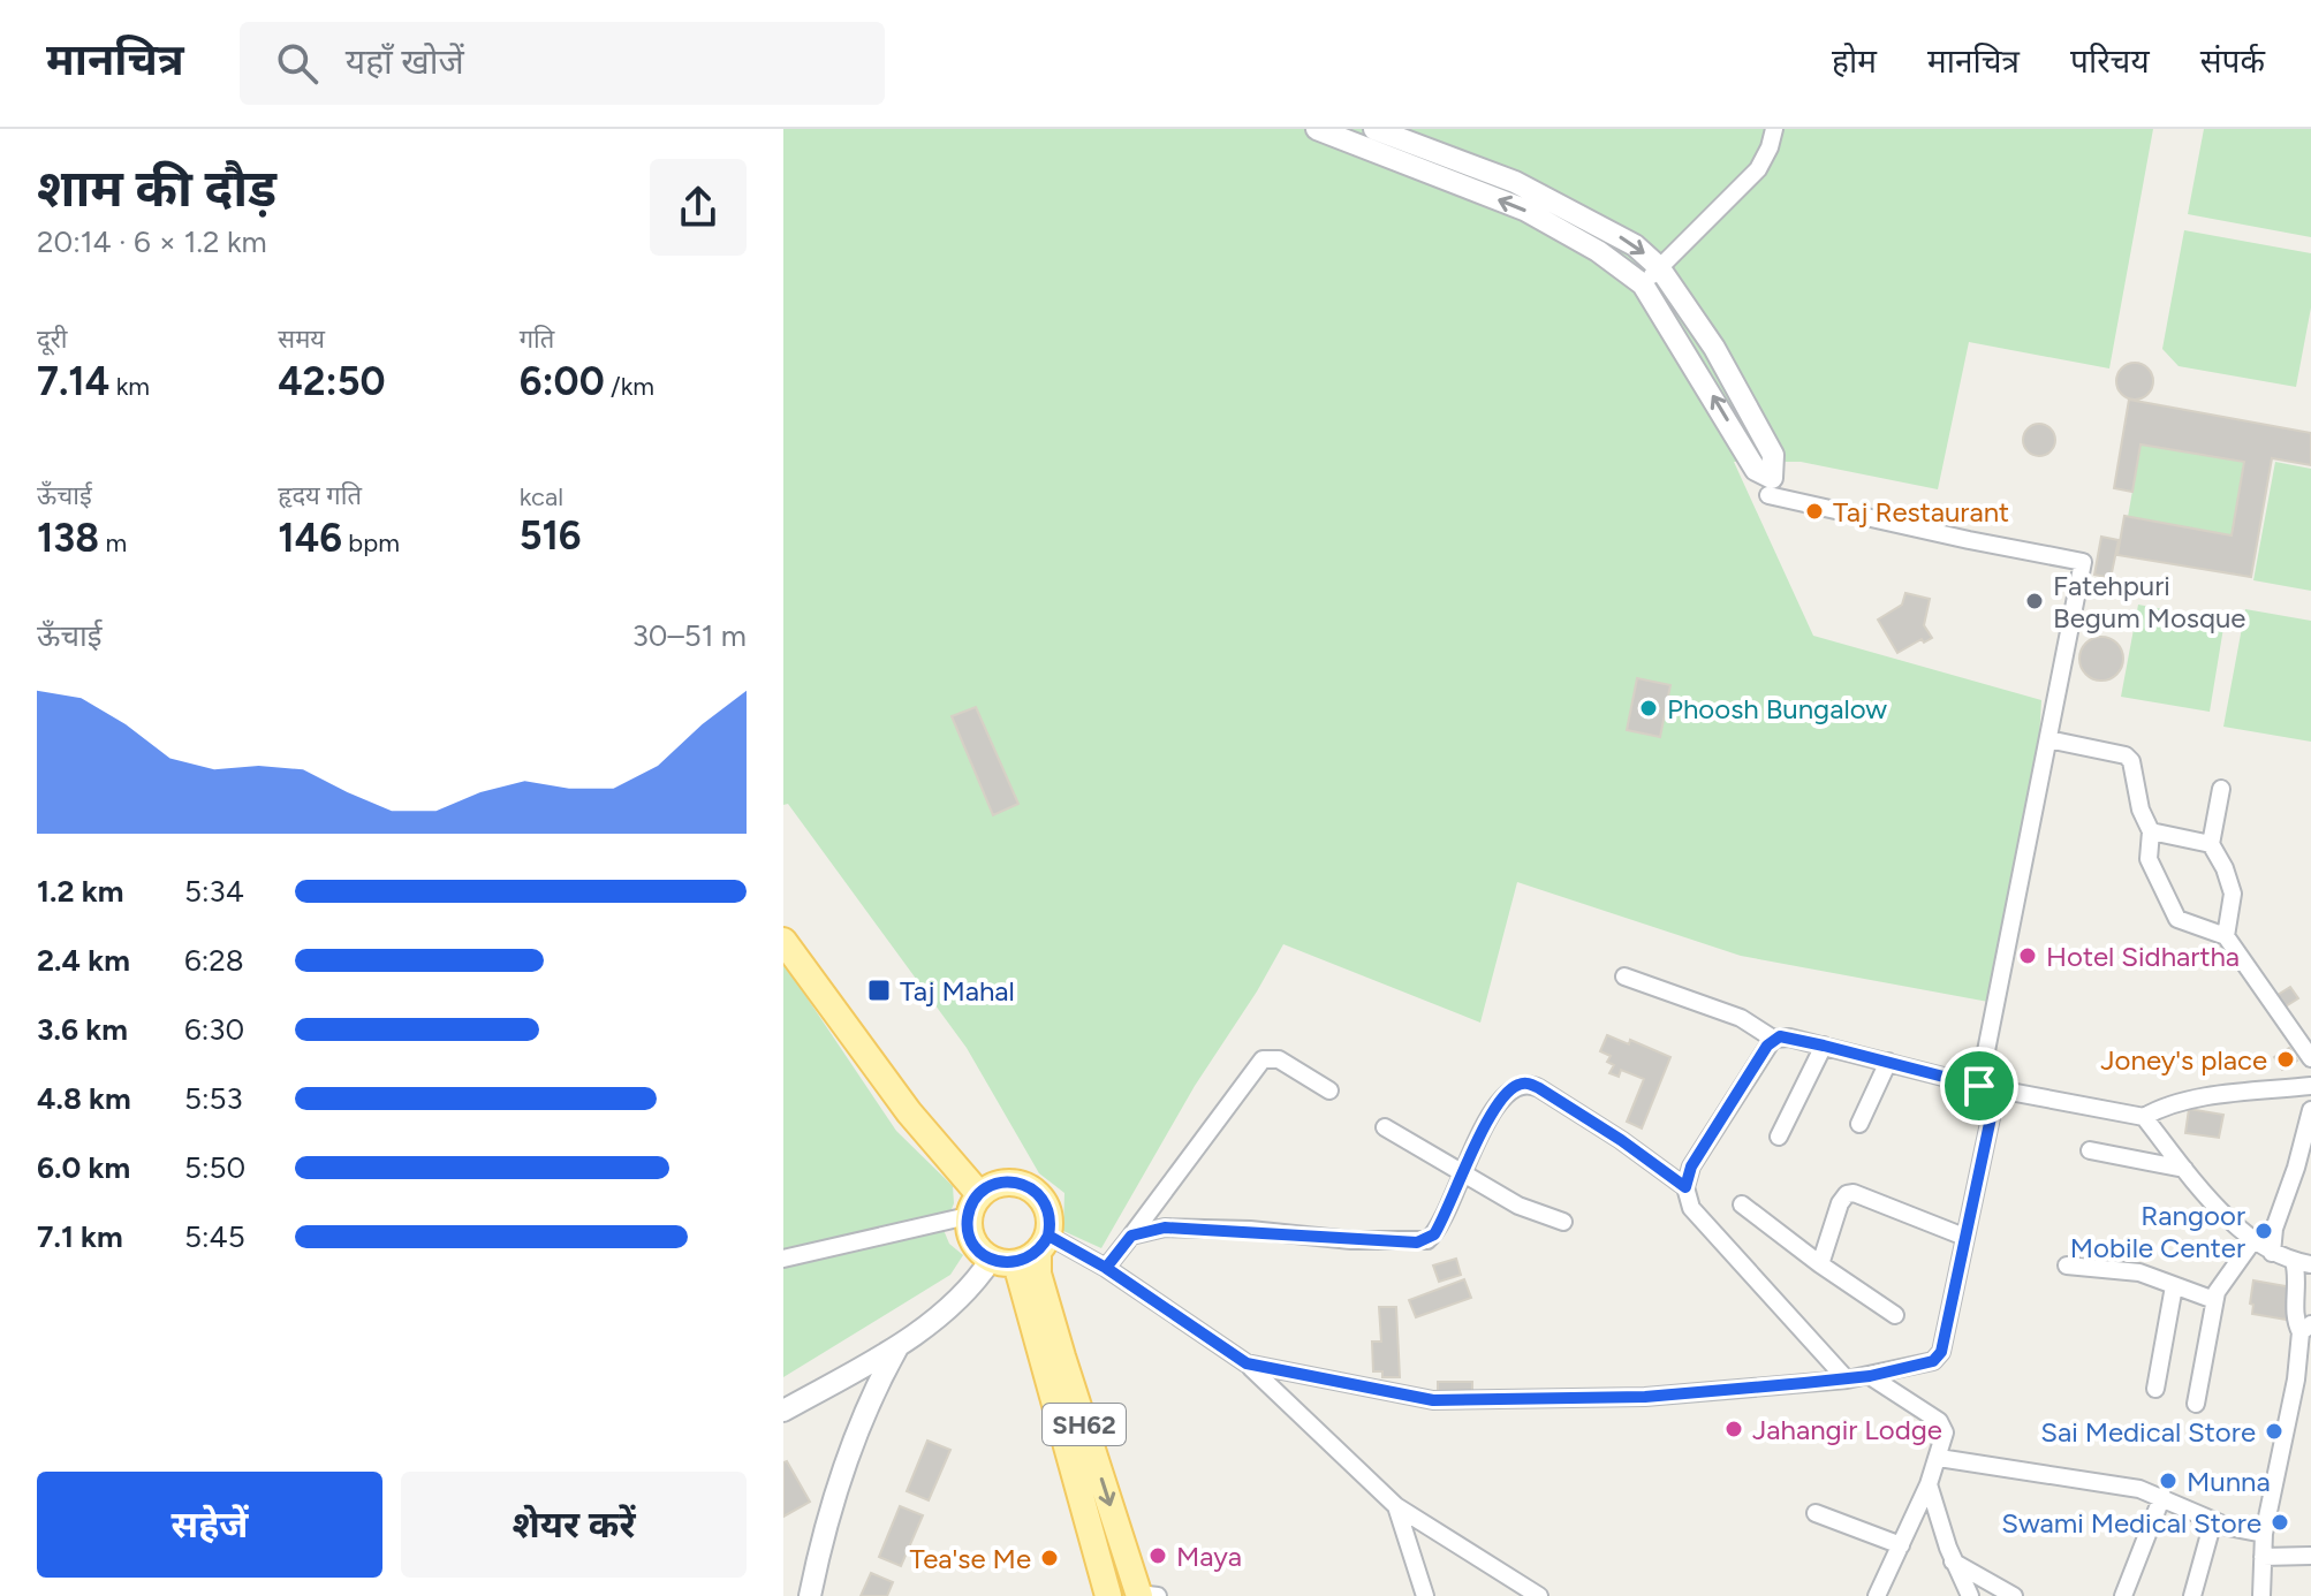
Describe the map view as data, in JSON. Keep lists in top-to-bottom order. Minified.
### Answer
{"streets":{"main road":["SH62"]},"places":{"other":["Taj Restaurant","Fatehpuri Begum Mosque","Phoosh Bungalow","Hotel Sidhartha","Joney's place","Rangoor Mobile Center","Jahangir Lodge","Sai Medical Store","Munna","Swami Medical Store","Maya","Tea'se Me"],"transit":["Taj Mahal"]},"page":{"header":"मानचित्र","search":"यहाँ खोजें","nav":["होम","मानचित्र","परिचय","संपर्क"],"heading":["शाम की दौड़","20:14 · 6 × 1.2 km"],"stats":[["दूरी","7.14 km"],["समय","42:50"],["गति","6:00 /km"],["ऊँचाई","138 m"],["हृदय गति","146 bpm"],["kcal","516"]],"chart":["ऊँचाई","30–51 m"],"list":[{"name":"1.2 km","note":"5:34"},{"name":"2.4 km","note":"6:28"},{"name":"3.6 km","note":"6:30"},{"name":"4.8 km","note":"5:53"},{"name":"6.0 km","note":"5:50"},{"name":"7.1 km","note":"5:45"}],"buttons":["सहेजें","शेयर करें"]}}
